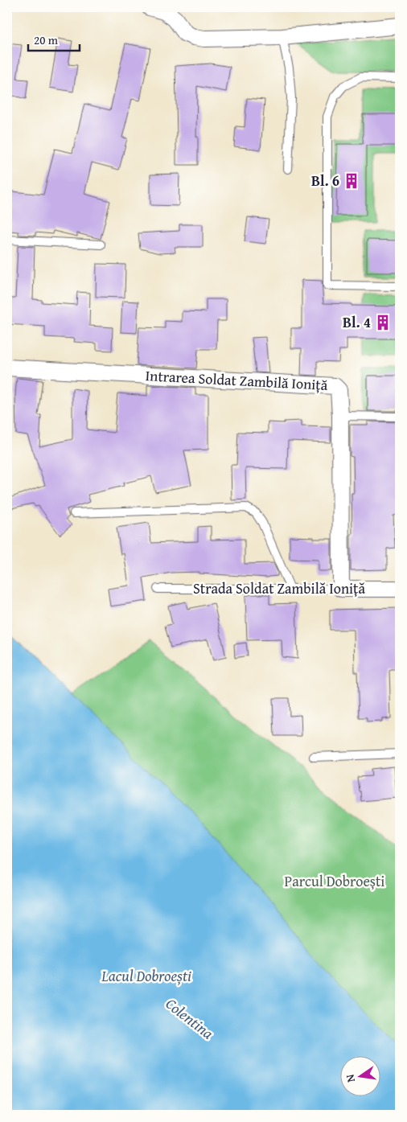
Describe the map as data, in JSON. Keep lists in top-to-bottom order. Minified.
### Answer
{"streets":{"street":["Intrarea Soldat Zambilă Ioniță","Strada Soldat Zambilă Ioniță"]},"crossings":[["Intrarea Soldat Zambilă Ioniță","Strada Soldat Zambilă Ioniță"]],"water":["Lacul Dobroești","Colentina"],"parks":["Parcul Dobroești"],"places":{"building":["Bl. 6","Bl. 4"]},"scale_bar":"20 m","north":"left"}
